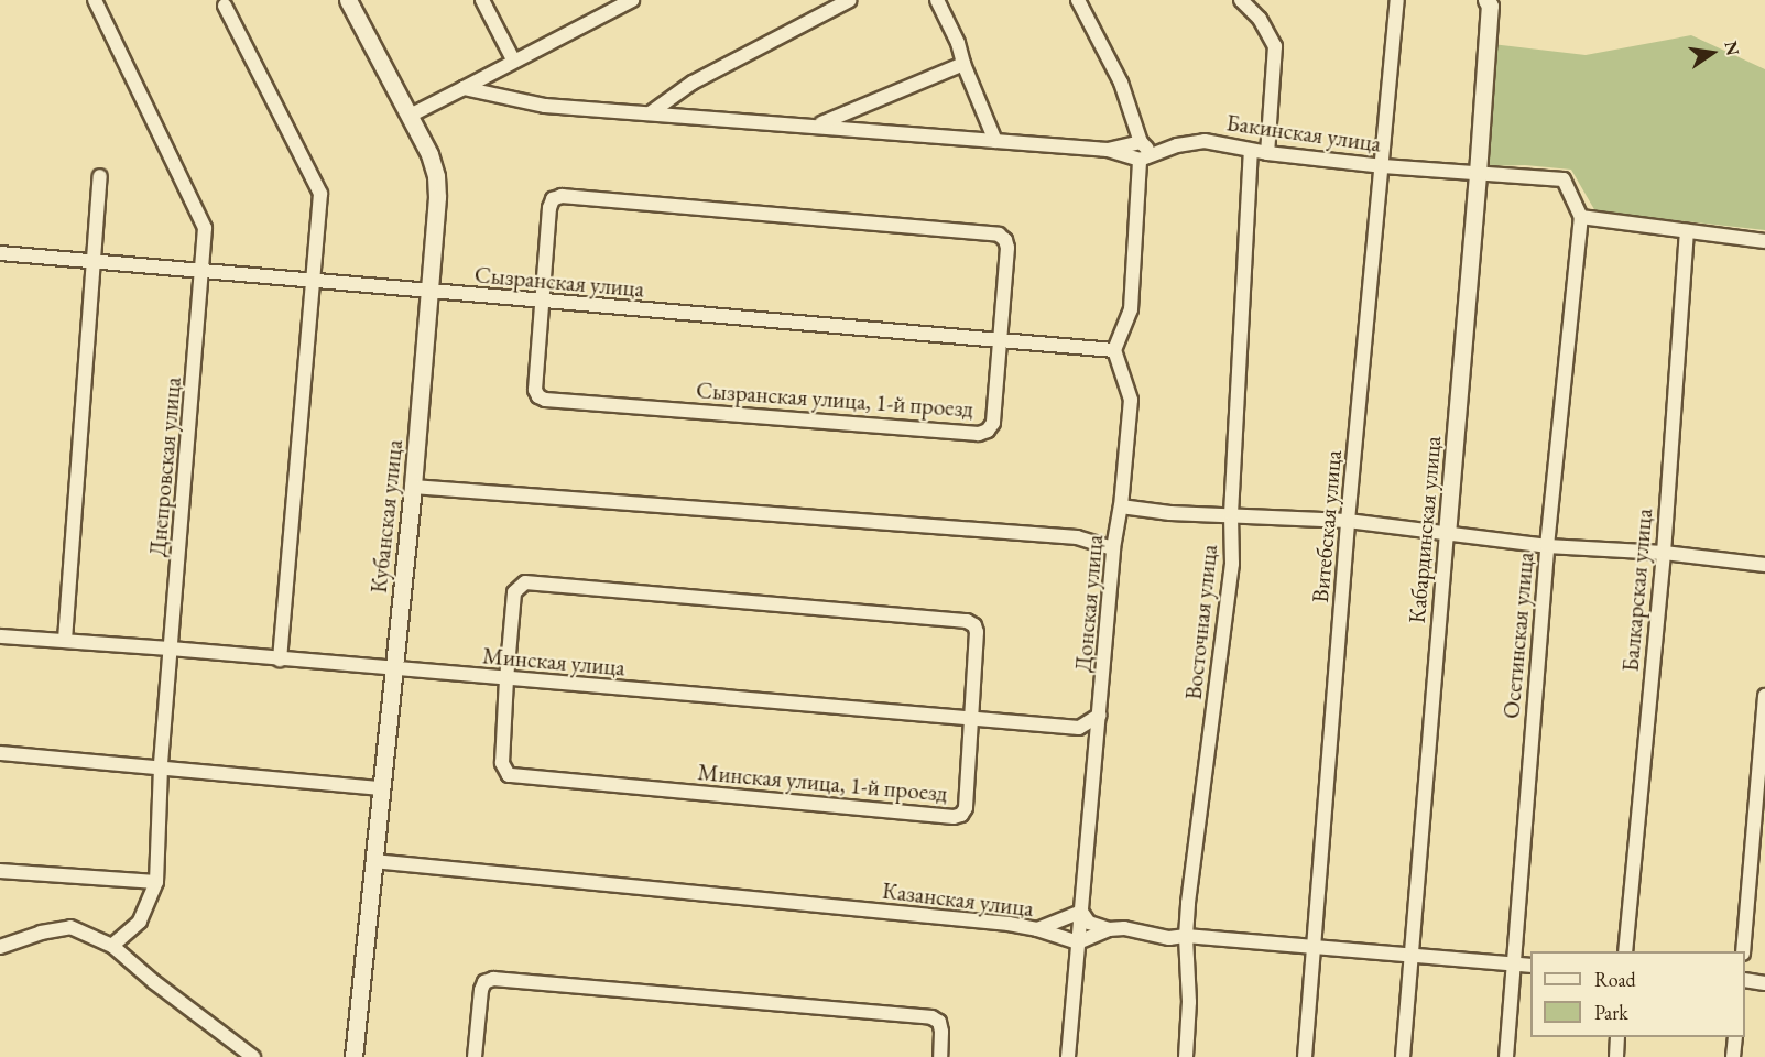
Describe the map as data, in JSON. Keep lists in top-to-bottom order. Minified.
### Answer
{"streets":{"street":["Бакинская улица","Сызранская улица","Сызранская улица, 1-й проезд","Днепровская улица","Кубанская улица","Витебская улица","Кабардинская улица","Балкарская улица","Донская улица","Восточная улица","Осетинская улица","Минская улица","Минская улица, 1-й проезд","Казанская улица"]},"crossings":[["Бакинская улица","Витебская улица"],["Бакинская улица","Кабардинская улица"],["Бакинская улица","Восточная улица"],["Бакинская улица","Осетинская улица"],["Сызранская улица","Сызранская улица, 1-й проезд"],["Сызранская улица","Днепровская улица"],["Сызранская улица","Кубанская улица"],["Сызранская улица","Донская улица"],["Днепровская улица","Минская улица"],["Кубанская улица","Минская улица"],["Кубанская улица","Казанская улица"],["Донская улица","Минская улица"],["Донская улица","Казанская улица"],["Минская улица","Минская улица, 1-й проезд"]],"legend":["Road","Park"],"north":"right"}
